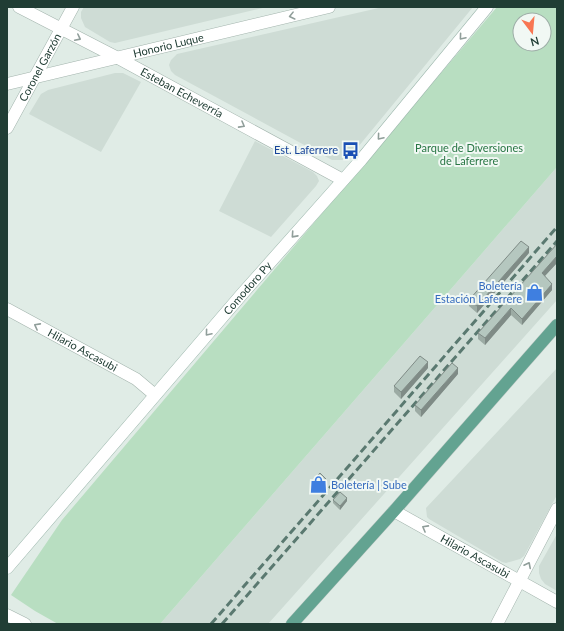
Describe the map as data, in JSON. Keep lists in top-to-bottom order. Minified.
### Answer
{"streets":{"street":["Honorio Luque","Coronel Garzón","Esteban Echeverría","Comodoro Py","Hilario Ascasubi"]},"crossings":[["Honorio Luque","Coronel Garzón"],["Honorio Luque","Esteban Echeverría"],["Coronel Garzón","Esteban Echeverría"],["Esteban Echeverría","Comodoro Py"],["Comodoro Py","Hilario Ascasubi"]],"one_way":["Honorio Luque","Esteban Echeverría","Comodoro Py","Hilario Ascasubi"],"parks":["Parque de Diversiones de Laferrere"],"places":{"bus stop":["Est. Laferrere"],"shop":["Boletería Estación Laferrere","Boletería | Sube"]},"north":"bottom"}
